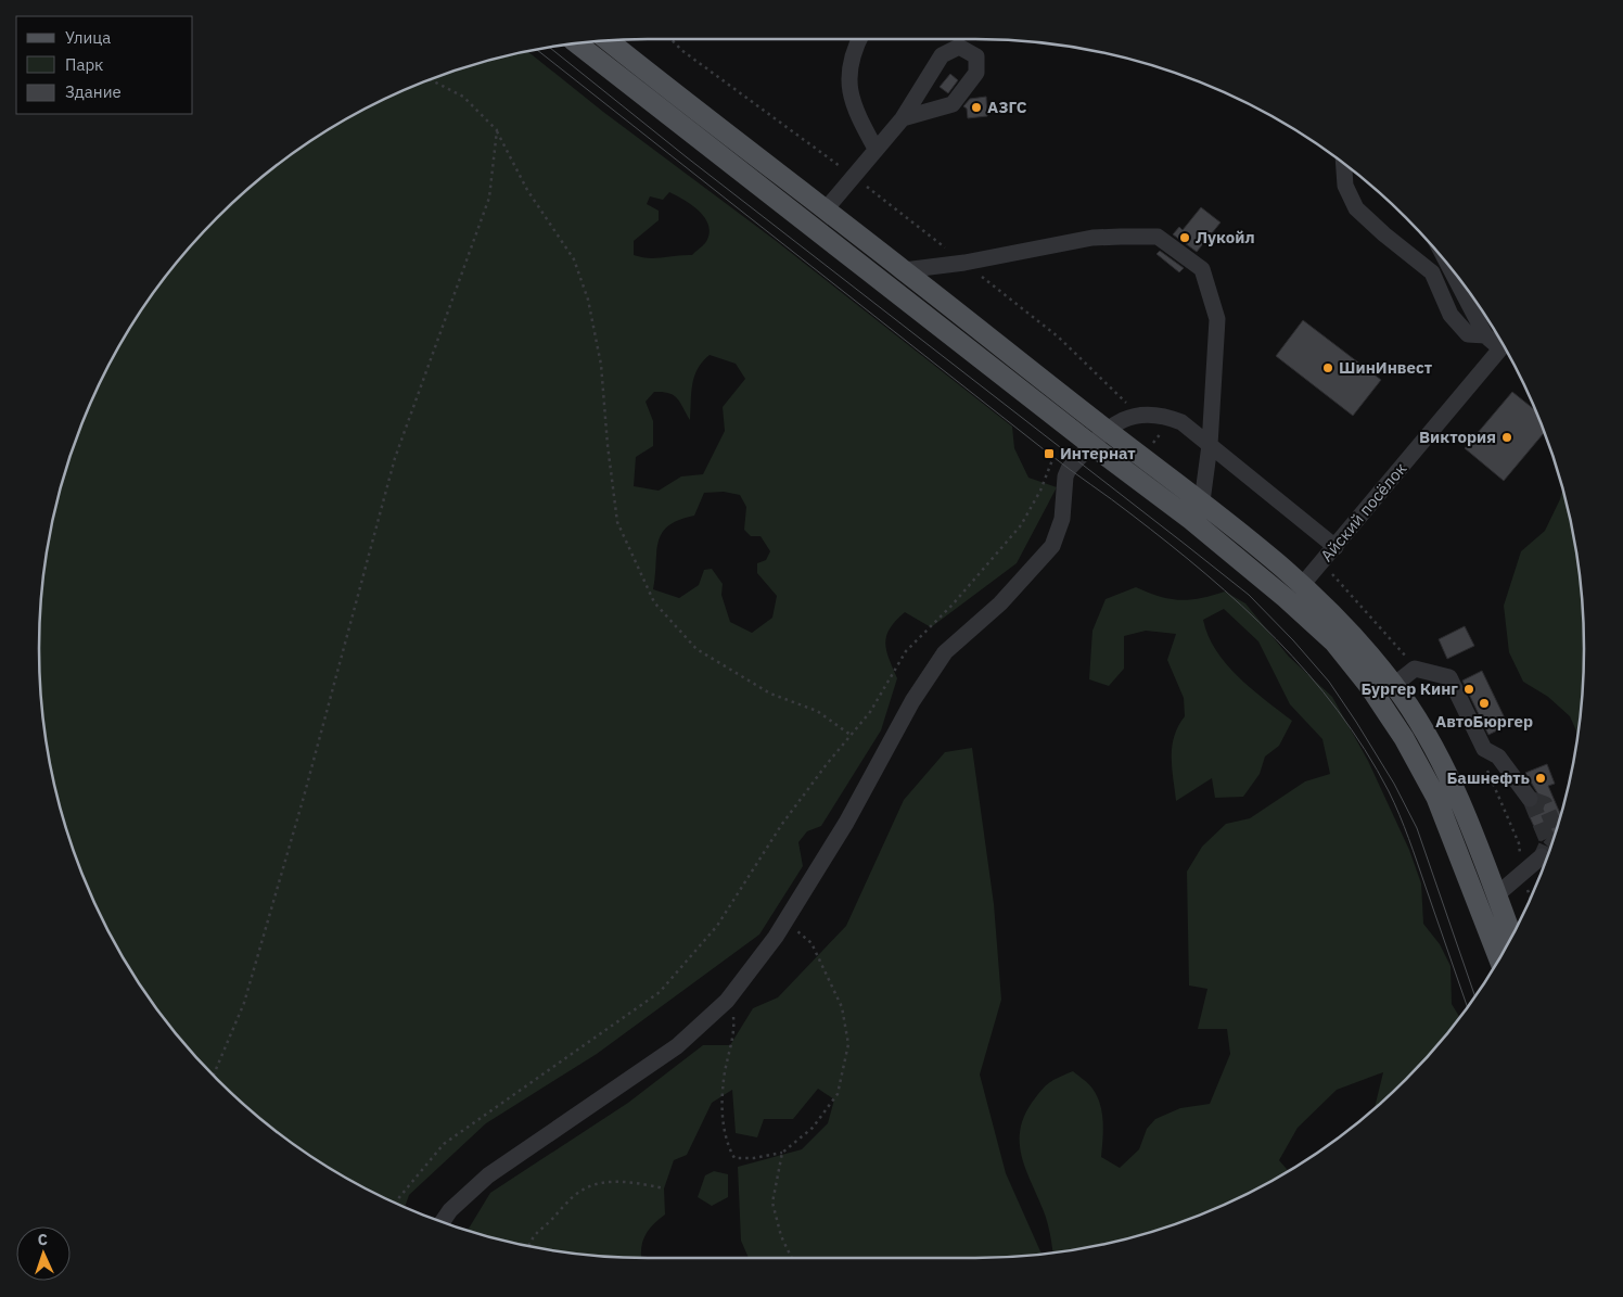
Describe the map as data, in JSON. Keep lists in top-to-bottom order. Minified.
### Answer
{"streets":{"street":["Айский посёлок"]},"places":{"other":["АЗГС","Лукойл","ШинИнвест","Виктория","Бургер Кинг","АвтоБюргер","Башнефть"],"transit":["Интернат"]},"legend":["Улица","Парк","Здание"],"north":"top"}
